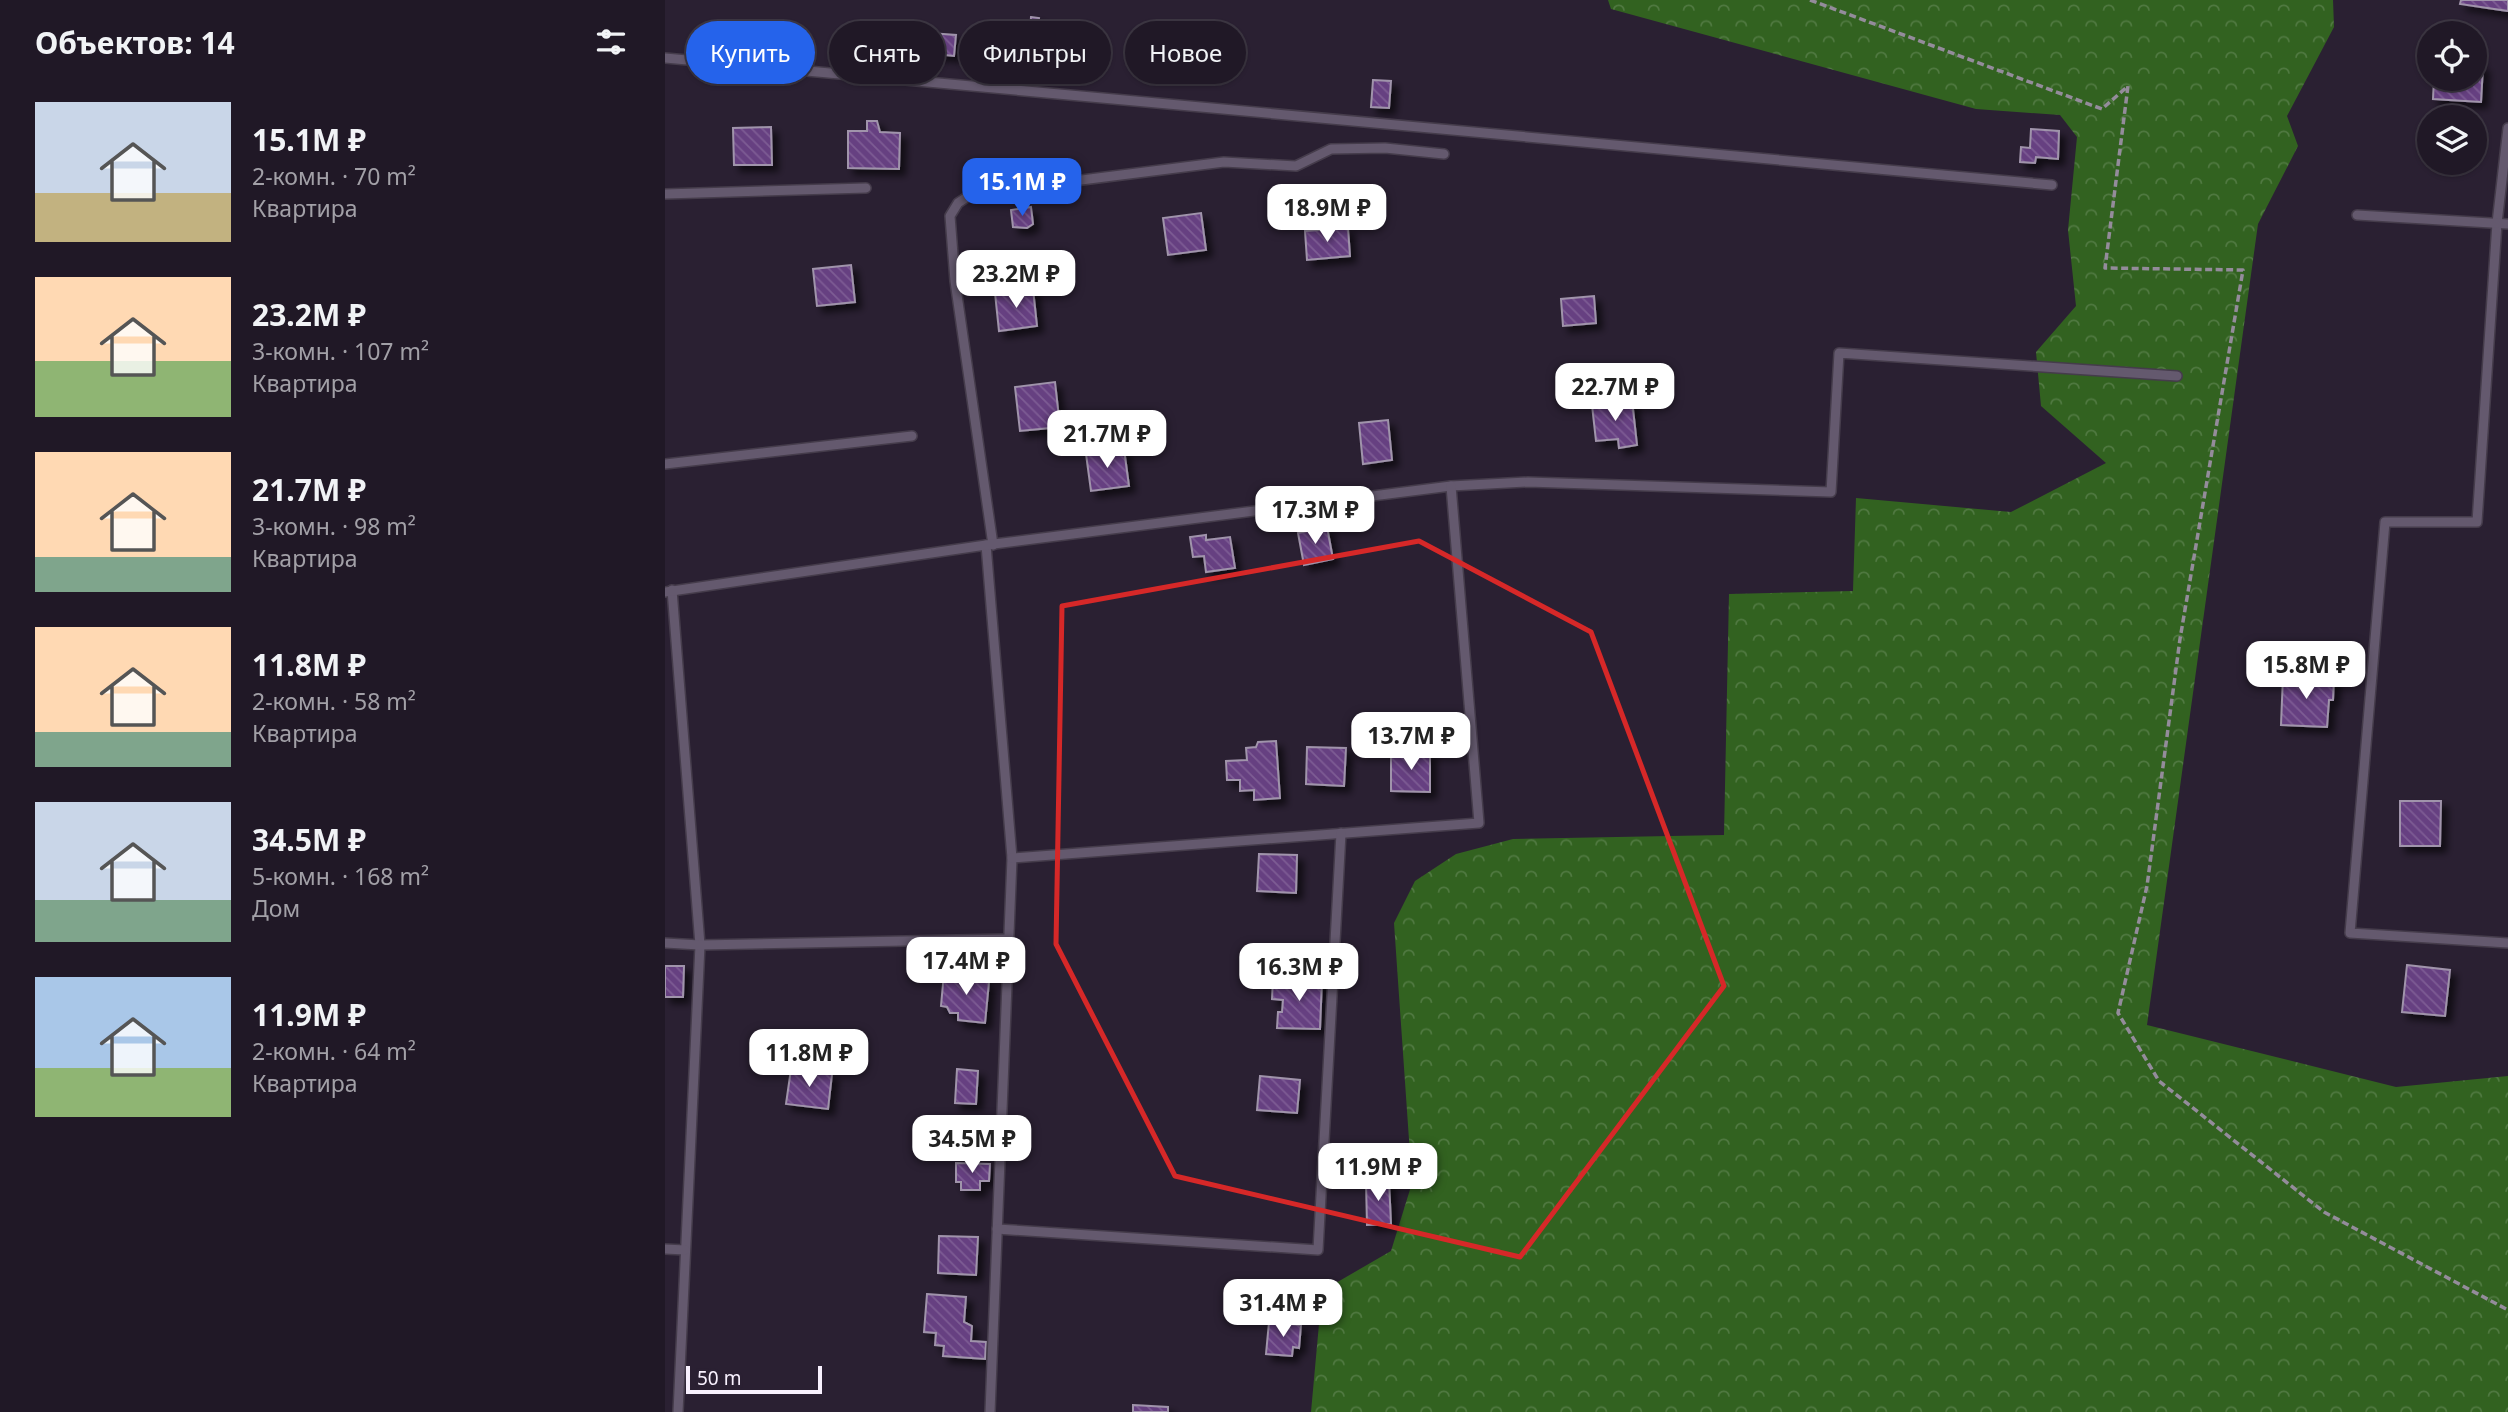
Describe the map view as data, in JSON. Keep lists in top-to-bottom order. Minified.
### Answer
{"scale_bar":"50 m","page":{"heading":"Объектов: 14","chip":["Купить","Снять","Фильтры","Новое"],"list":[{"name":"15.1M ₽","note":"2-комн. · 70 m² · Квартира"},{"name":"23.2M ₽","note":"3-комн. · 107 m² · Квартира"},{"name":"21.7M ₽","note":"3-комн. · 98 m² · Квартира"},{"name":"11.8M ₽","note":"2-комн. · 58 m² · Квартира"},{"name":"34.5M ₽","note":"5-комн. · 168 m² · Дом"},{"name":"11.9M ₽","note":"2-комн. · 64 m² · Квартира"}],"price":["15.1M ₽","18.9M ₽","23.2M ₽","22.7M ₽","21.7M ₽","17.3M ₽","15.8M ₽","13.7M ₽","17.4M ₽","16.3M ₽","11.8M ₽","34.5M ₽","11.9M ₽","31.4M ₽"],"scale":"50 m"}}
